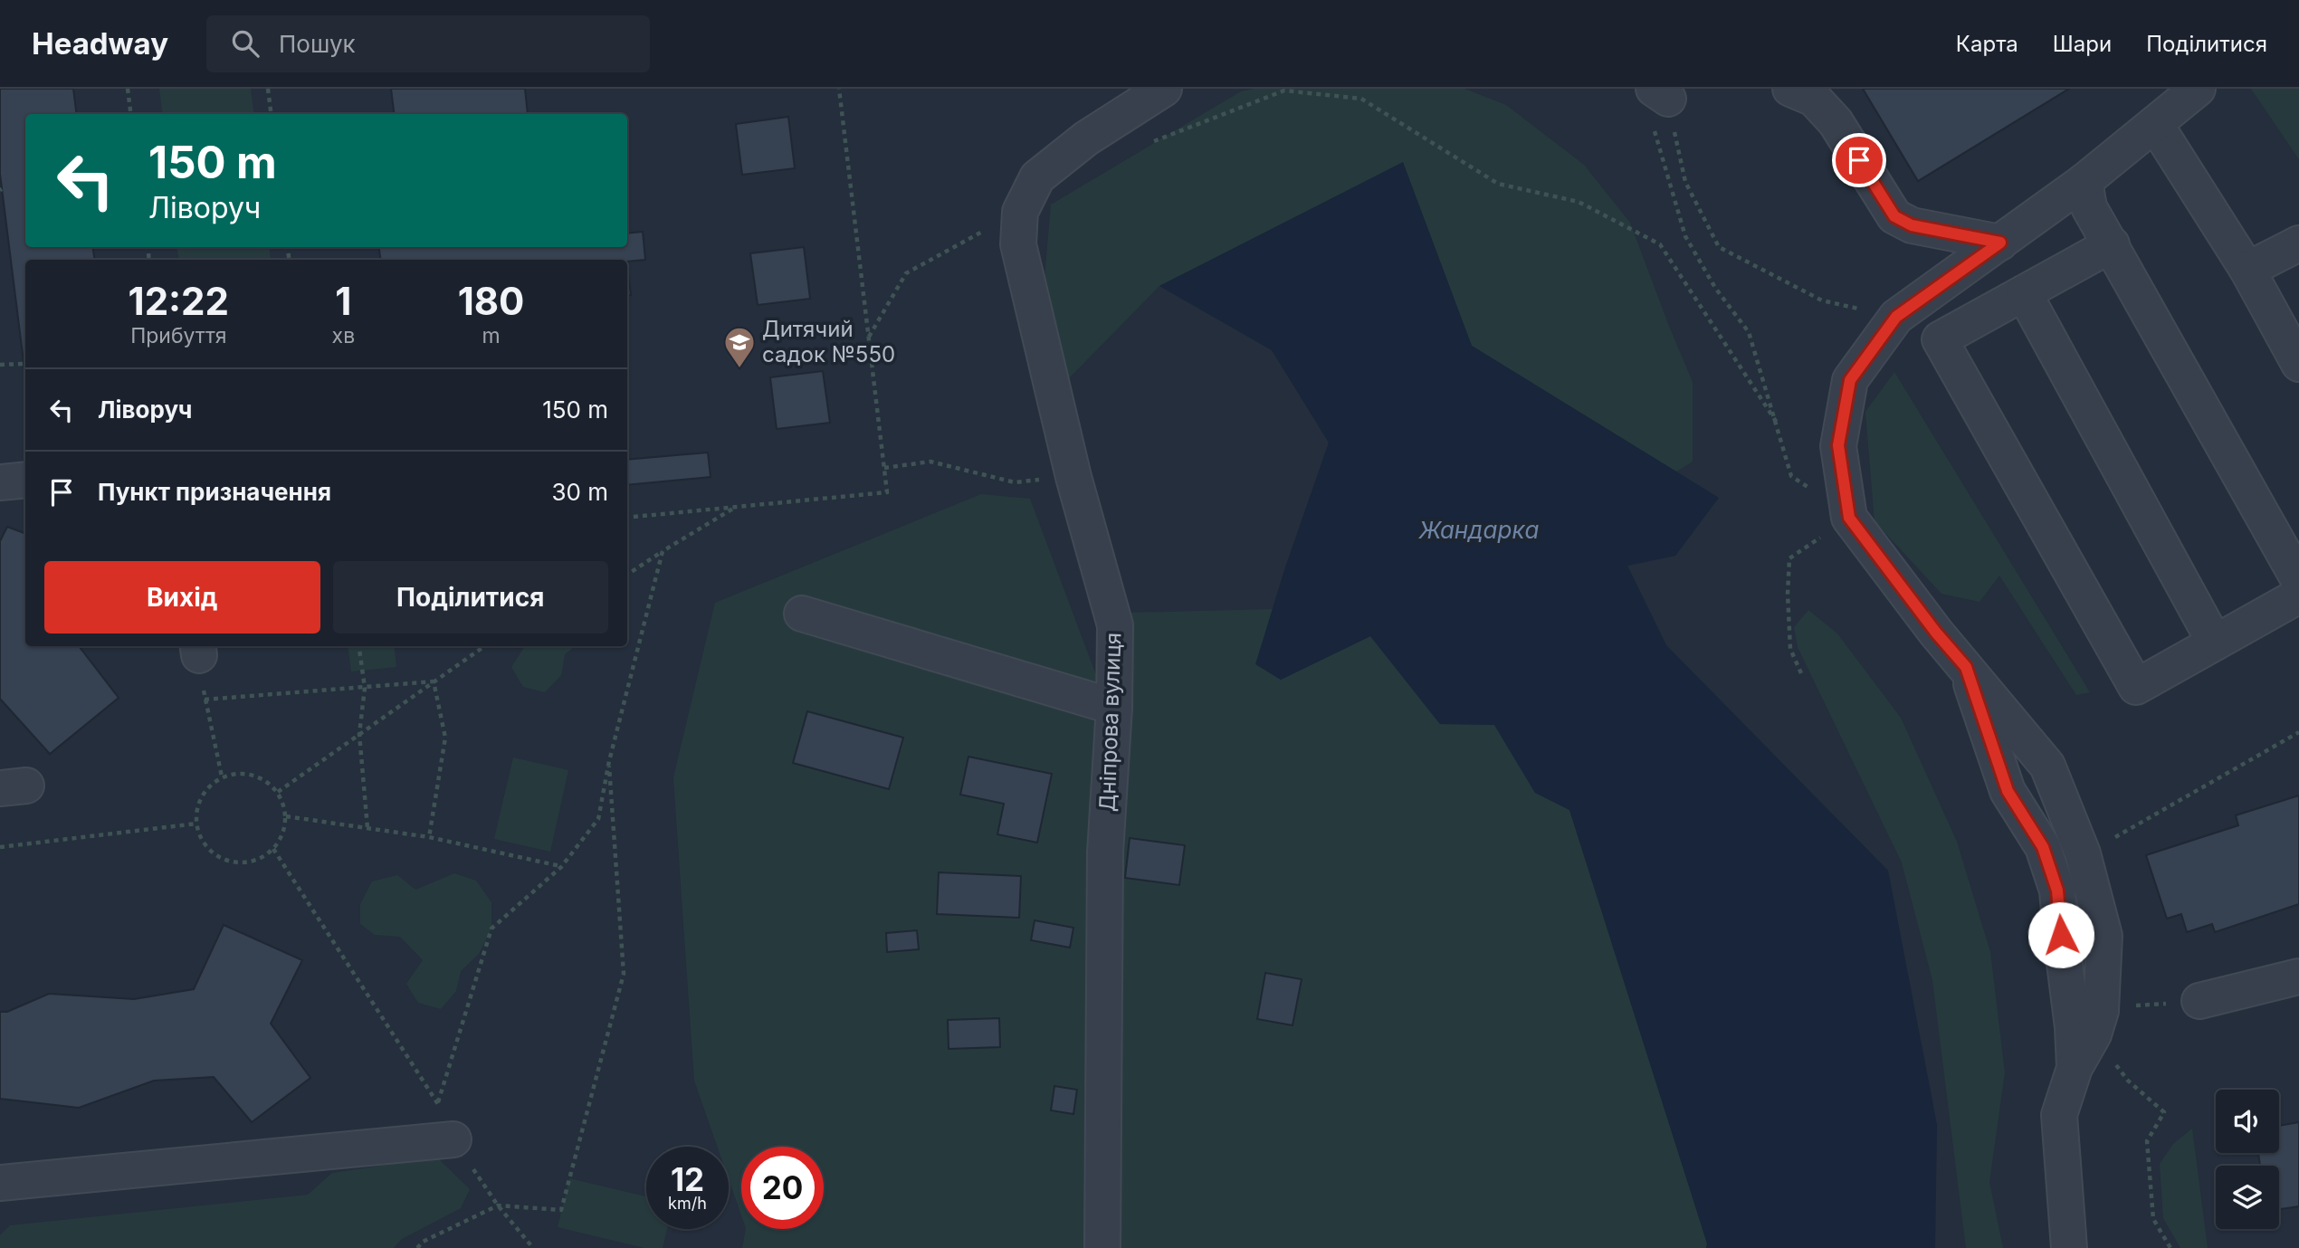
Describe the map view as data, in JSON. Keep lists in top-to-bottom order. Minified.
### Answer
{"streets":{"street":["Дніпрова вулиця"]},"water":["Жандарка"],"places":{"school or university":["Дитячий садок №550"]},"page":{"header":"Headway","search":"Пошук","nav":["Карта","Шари","Поділитися"],"turn":["150 m","Ліворуч"],"eta":["12:22","Прибуття","1","хв","180","m"],"list":[{"name":"Ліворуч","value":"150 m"},{"name":"Пункт призначення","value":"30 m"}],"buttons":["Вихід","Поділитися"],"speed":"12 km/h","limit":"20"}}
